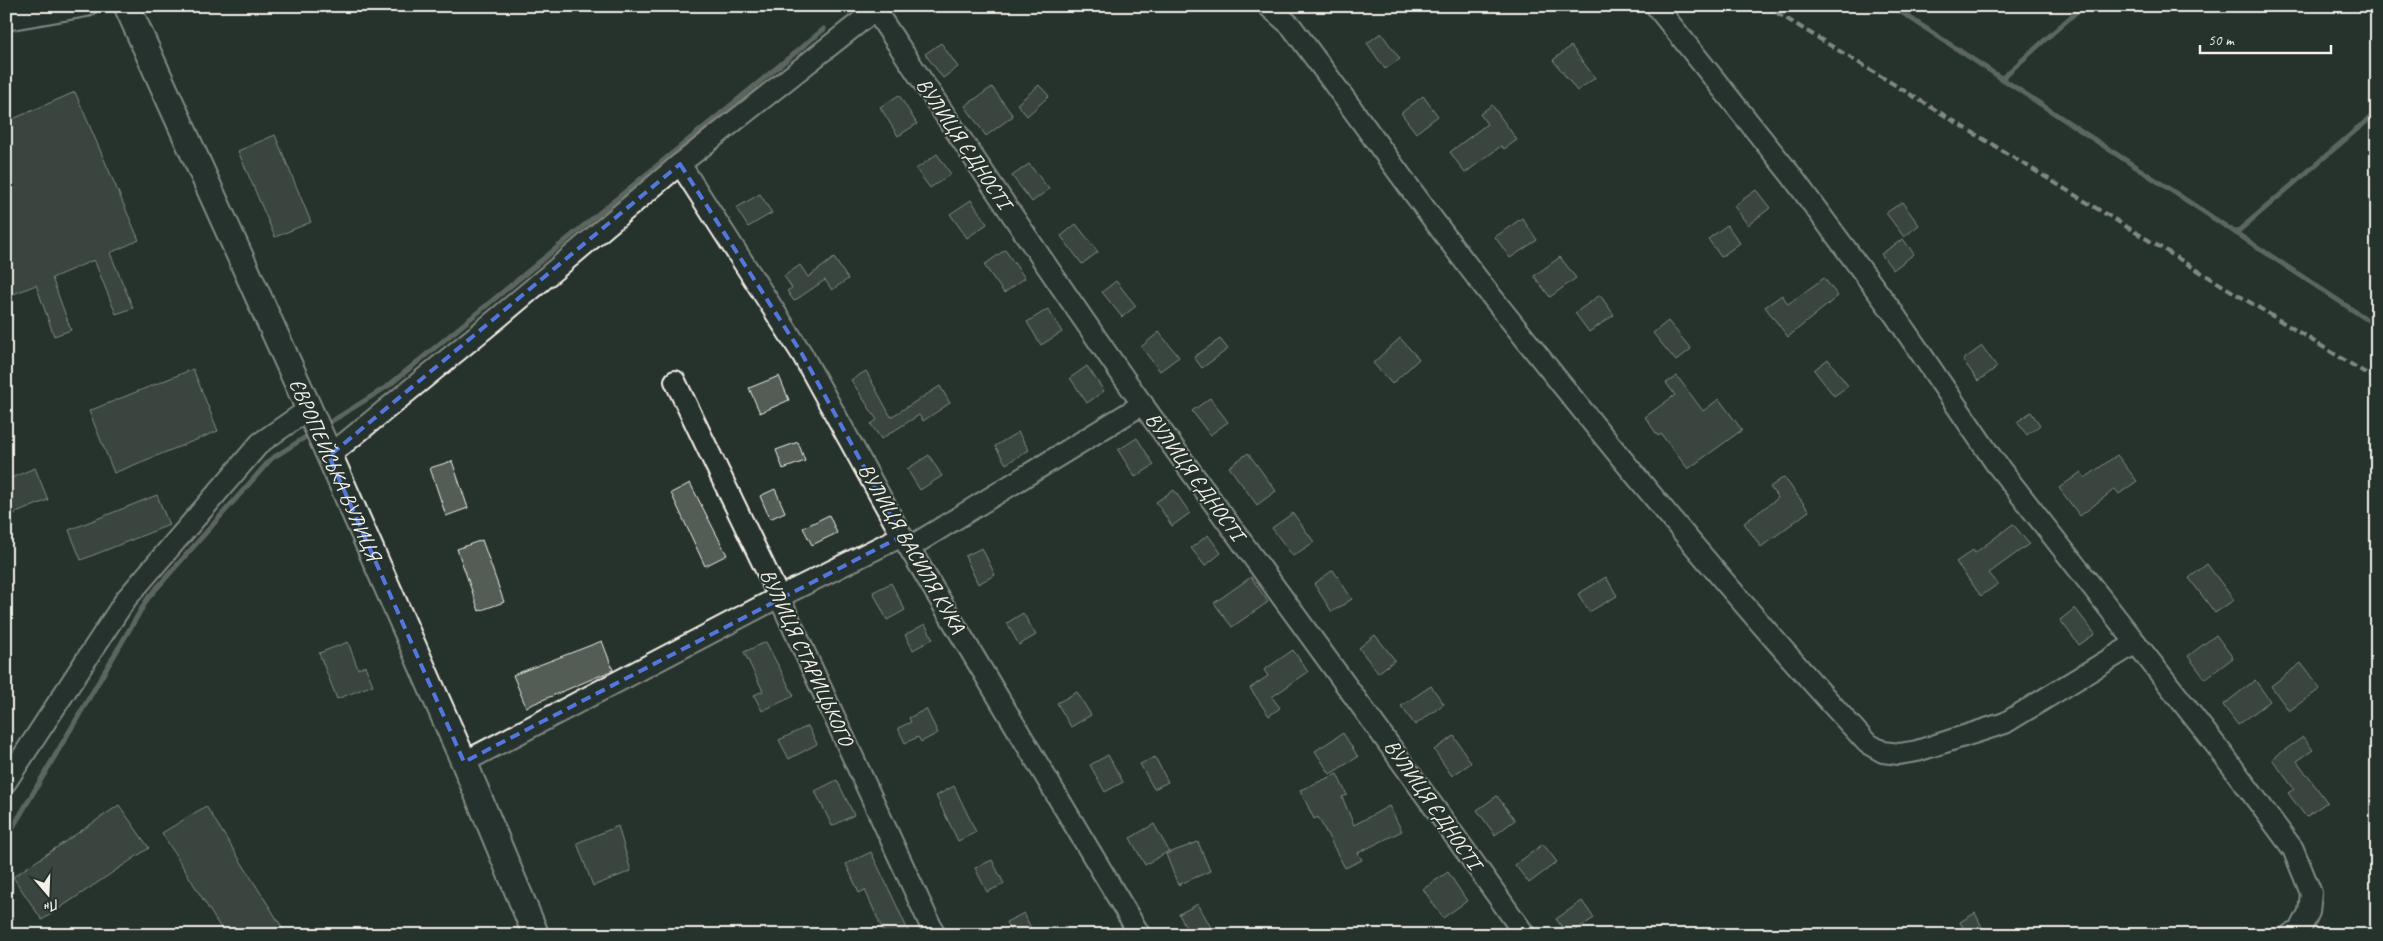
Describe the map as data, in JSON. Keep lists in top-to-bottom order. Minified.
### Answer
{"streets":{"main road":["ЄВРОПЕЙСЬКА ВУЛИЦЯ"],"street":["ВУЛИЦЯ ЄДНОСТІ","ВУЛИЦЯ ВАСИЛЯ КУКА","ВУЛИЦЯ СТАРИЦЬКОГО"]},"scale_bar":"50 m","north":"bottom"}
